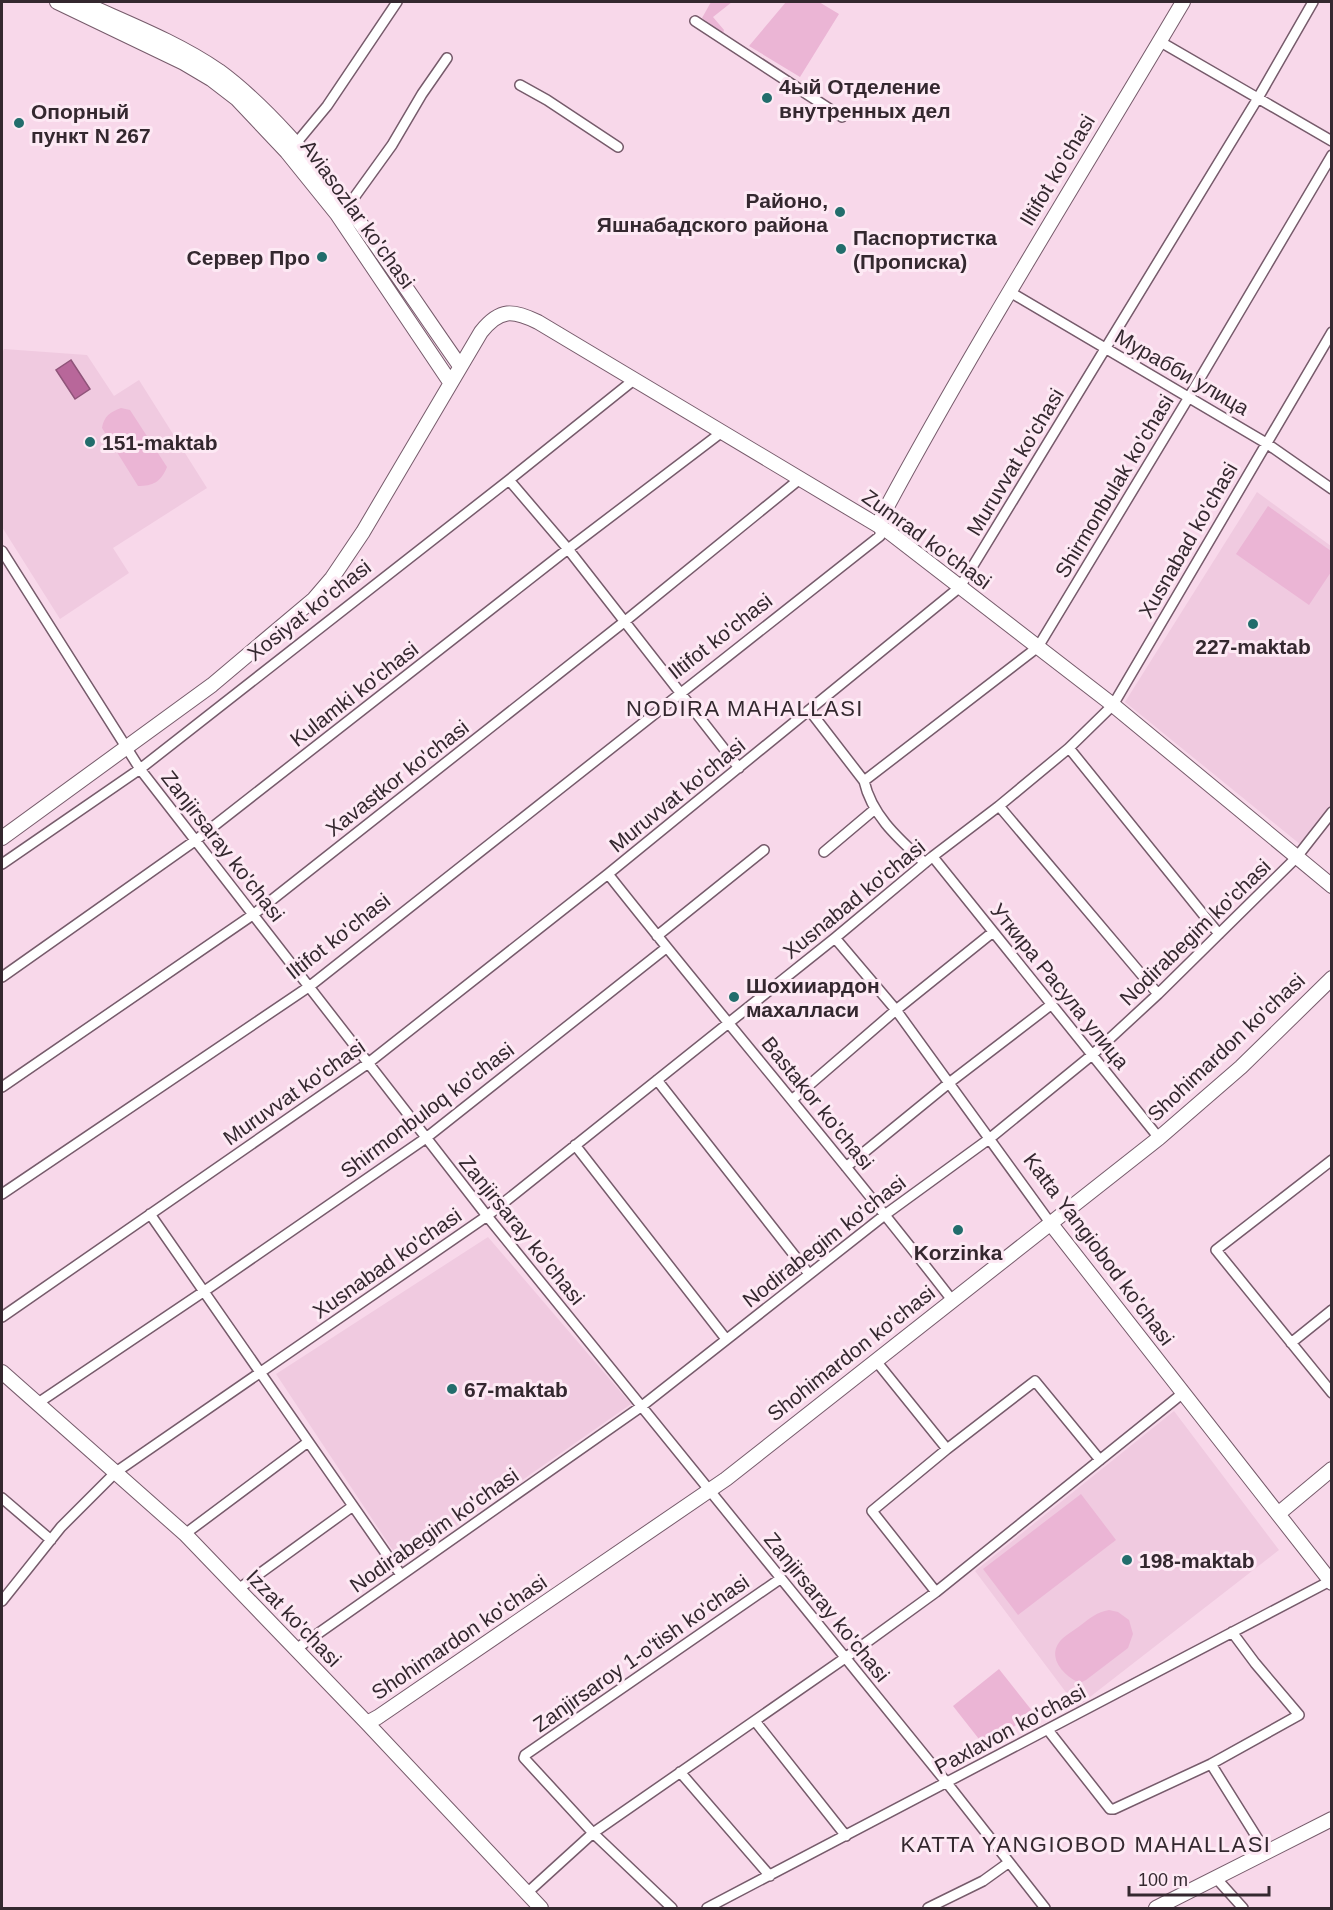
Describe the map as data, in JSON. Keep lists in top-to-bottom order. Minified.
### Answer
{"streets":{"main road":["Iltifot ko'chasi","Aviasozlar ko'chasi","Zumrad ko'chasi","Xosiyat ko'chasi","Shohimardon ko'chasi","Katta Yangiobod ko'chasi","Izzat ko'chasi"],"street":["Мурабби улица","Muruvvat ko'chasi","Shirmonbulak ko'chasi","Xusnabad ko'chasi","Kulamki ko'chasi","Xavastkor ko'chasi","Zanjirsaray ko'chasi","Nodirabegim ko'chasi","Уткира Расула улица","Bastakor ko'chasi","Shirmonbuloq ko'chasi","Zanjirsaroy 1-o'tish ko'chasi","Paxlavon ko'chasi"]},"crossings":[["Iltifot ko'chasi","Мурабби улица"],["Iltifot ko'chasi","Zumrad ko'chasi"],["Iltifot ko'chasi","Zanjirsaray ko'chasi"],["Aviasozlar ko'chasi","Zumrad ko'chasi"],["Aviasozlar ko'chasi","Xosiyat ko'chasi"],["Мурабби улица","Muruvvat ko'chasi"],["Мурабби улица","Shirmonbulak ko'chasi"],["Мурабби улица","Xusnabad ko'chasi"],["Muruvvat ko'chasi","Zumrad ko'chasi"],["Muruvvat ko'chasi","Zanjirsaray ko'chasi"],["Muruvvat ko'chasi","Уткира Расула улица"],["Muruvvat ko'chasi","Bastakor ko'chasi"],["Shirmonbulak ko'chasi","Zumrad ko'chasi"],["Shirmonbulak ko'chasi","Уткира Расула улица"],["Zumrad ko'chasi","Xusnabad ko'chasi"],["Zumrad ko'chasi","Xosiyat ko'chasi"],["Zumrad ko'chasi","Kulamki ko'chasi"],["Zumrad ko'chasi","Xavastkor ko'chasi"],["Zumrad ko'chasi","Nodirabegim ko'chasi"],["Xusnabad ko'chasi","Zanjirsaray ko'chasi"],["Xusnabad ko'chasi","Уткира Расула улица"],["Xusnabad ko'chasi","Bastakor ko'chasi"],["Xusnabad ko'chasi","Katta Yangiobod ko'chasi"],["Xusnabad ko'chasi","Izzat ko'chasi"],["Xosiyat ko'chasi","Zanjirsaray ko'chasi"],["Kulamki ko'chasi","Zanjirsaray ko'chasi"],["Xavastkor ko'chasi","Zanjirsaray ko'chasi"],["Zanjirsaray ko'chasi","Nodirabegim ko'chasi"],["Zanjirsaray ko'chasi","Shohimardon ko'chasi"],["Zanjirsaray ko'chasi","Shirmonbuloq ko'chasi"],["Zanjirsaray ko'chasi","Zanjirsaroy 1-o'tish ko'chasi"],["Zanjirsaray ko'chasi","Paxlavon ko'chasi"],["Nodirabegim ko'chasi","Уткира Расула улица"],["Nodirabegim ko'chasi","Bastakor ko'chasi"],["Nodirabegim ko'chasi","Katta Yangiobod ko'chasi"],["Nodirabegim ko'chasi","Izzat ko'chasi"],["Уткира Расула улица","Shohimardon ko'chasi"],["Shohimardon ko'chasi","Bastakor ko'chasi"],["Shohimardon ko'chasi","Katta Yangiobod ko'chasi"],["Shohimardon ko'chasi","Izzat ko'chasi"],["Bastakor ko'chasi","Shirmonbuloq ko'chasi"],["Shirmonbuloq ko'chasi","Izzat ko'chasi"],["Katta Yangiobod ko'chasi","Paxlavon ko'chasi"]],"districts":["NODIRA MAHALLASI","KATTA YANGIOBOD MAHALLASI"],"places":["4ый Отделение внутренных дел","Опорный пункт N 267","Районо, Яшнабадского района","Паспортистка (Прописка)","Сервер Про","151-maktab","227-maktab","Шохииардон махалласи","Korzinka","67-maktab","198-maktab"],"scale_bar":"100 m"}
